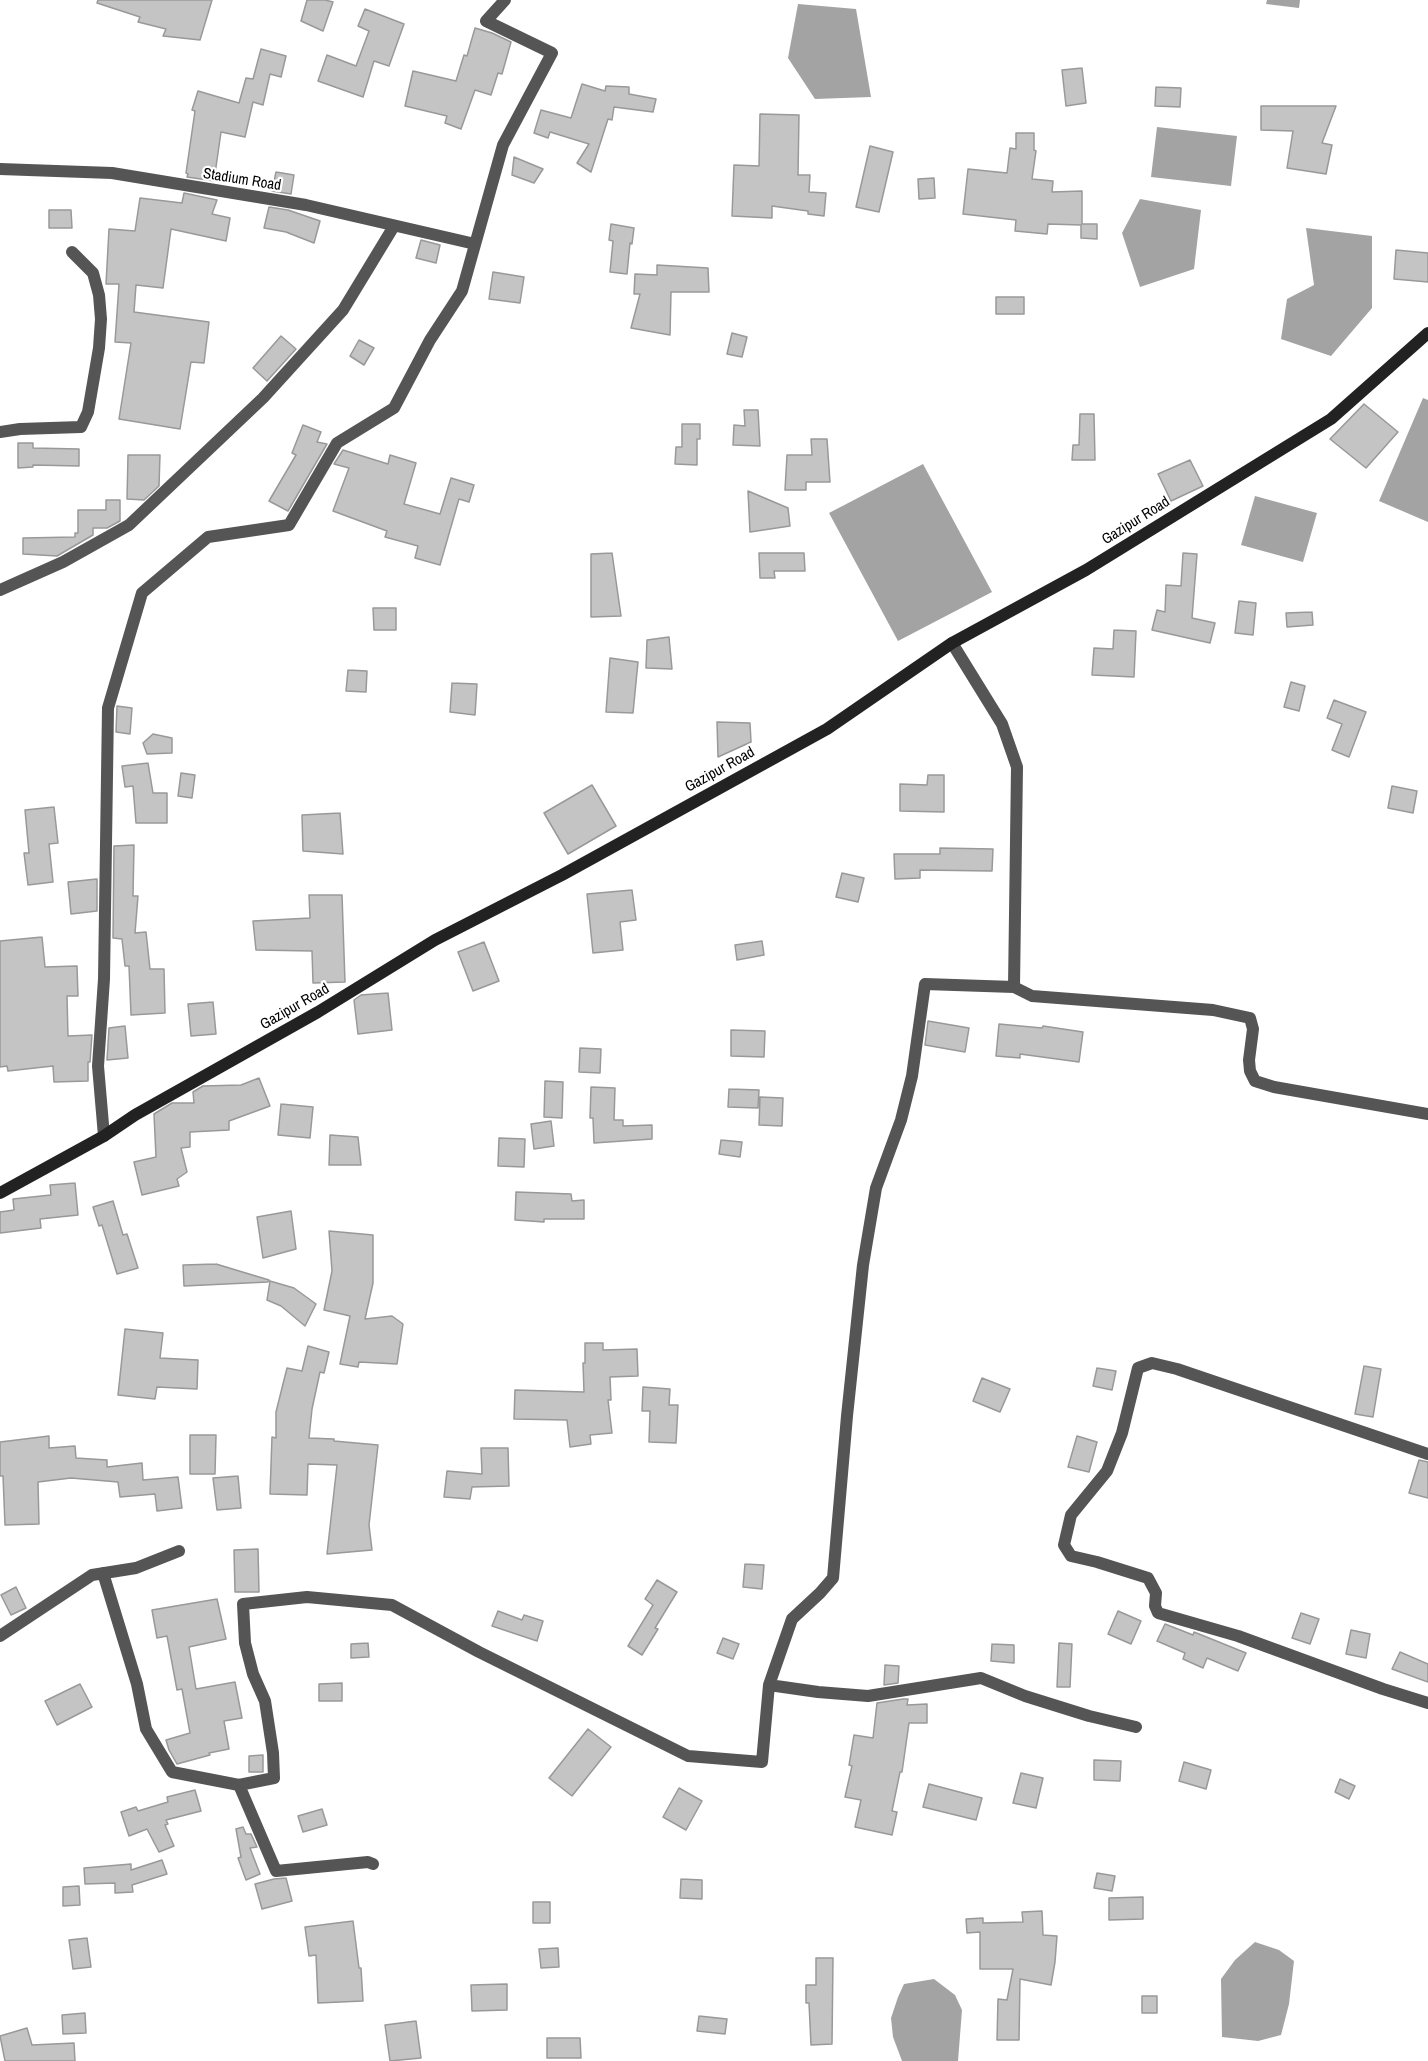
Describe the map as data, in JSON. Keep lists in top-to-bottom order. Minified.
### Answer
{"streets":{"street":["Stadium Road","Gazipur Road"]}}
